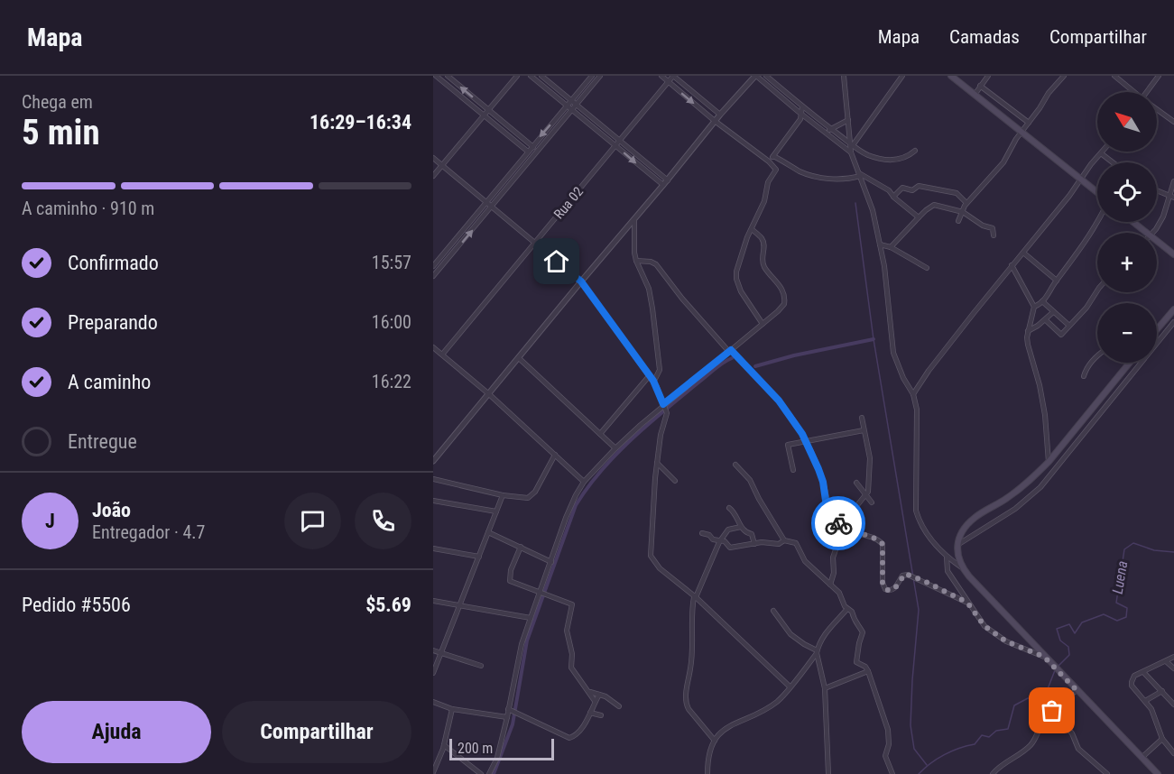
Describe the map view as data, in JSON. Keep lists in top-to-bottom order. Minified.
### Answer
{"streets":{"street":["Rua 02"]},"water":["Luena"],"scale_bar":"200 m","north":"top left","page":{"header":"Mapa","nav":["Mapa","Camadas","Compartilhar"],"heading":["5 min","Chega em","16:29–16:34"],"panel":["João","Entregador · 4.7","Pedido #5506","$5.69"],"map_buttons":["+","−"],"bar":"A caminho · 910 m","list":[["Confirmado","15:57"],["Preparando","16:00"],["A caminho","16:22"],"Entregue"],"round":"J","buttons":["Ajuda","Compartilhar"],"scale":"200 m"}}
